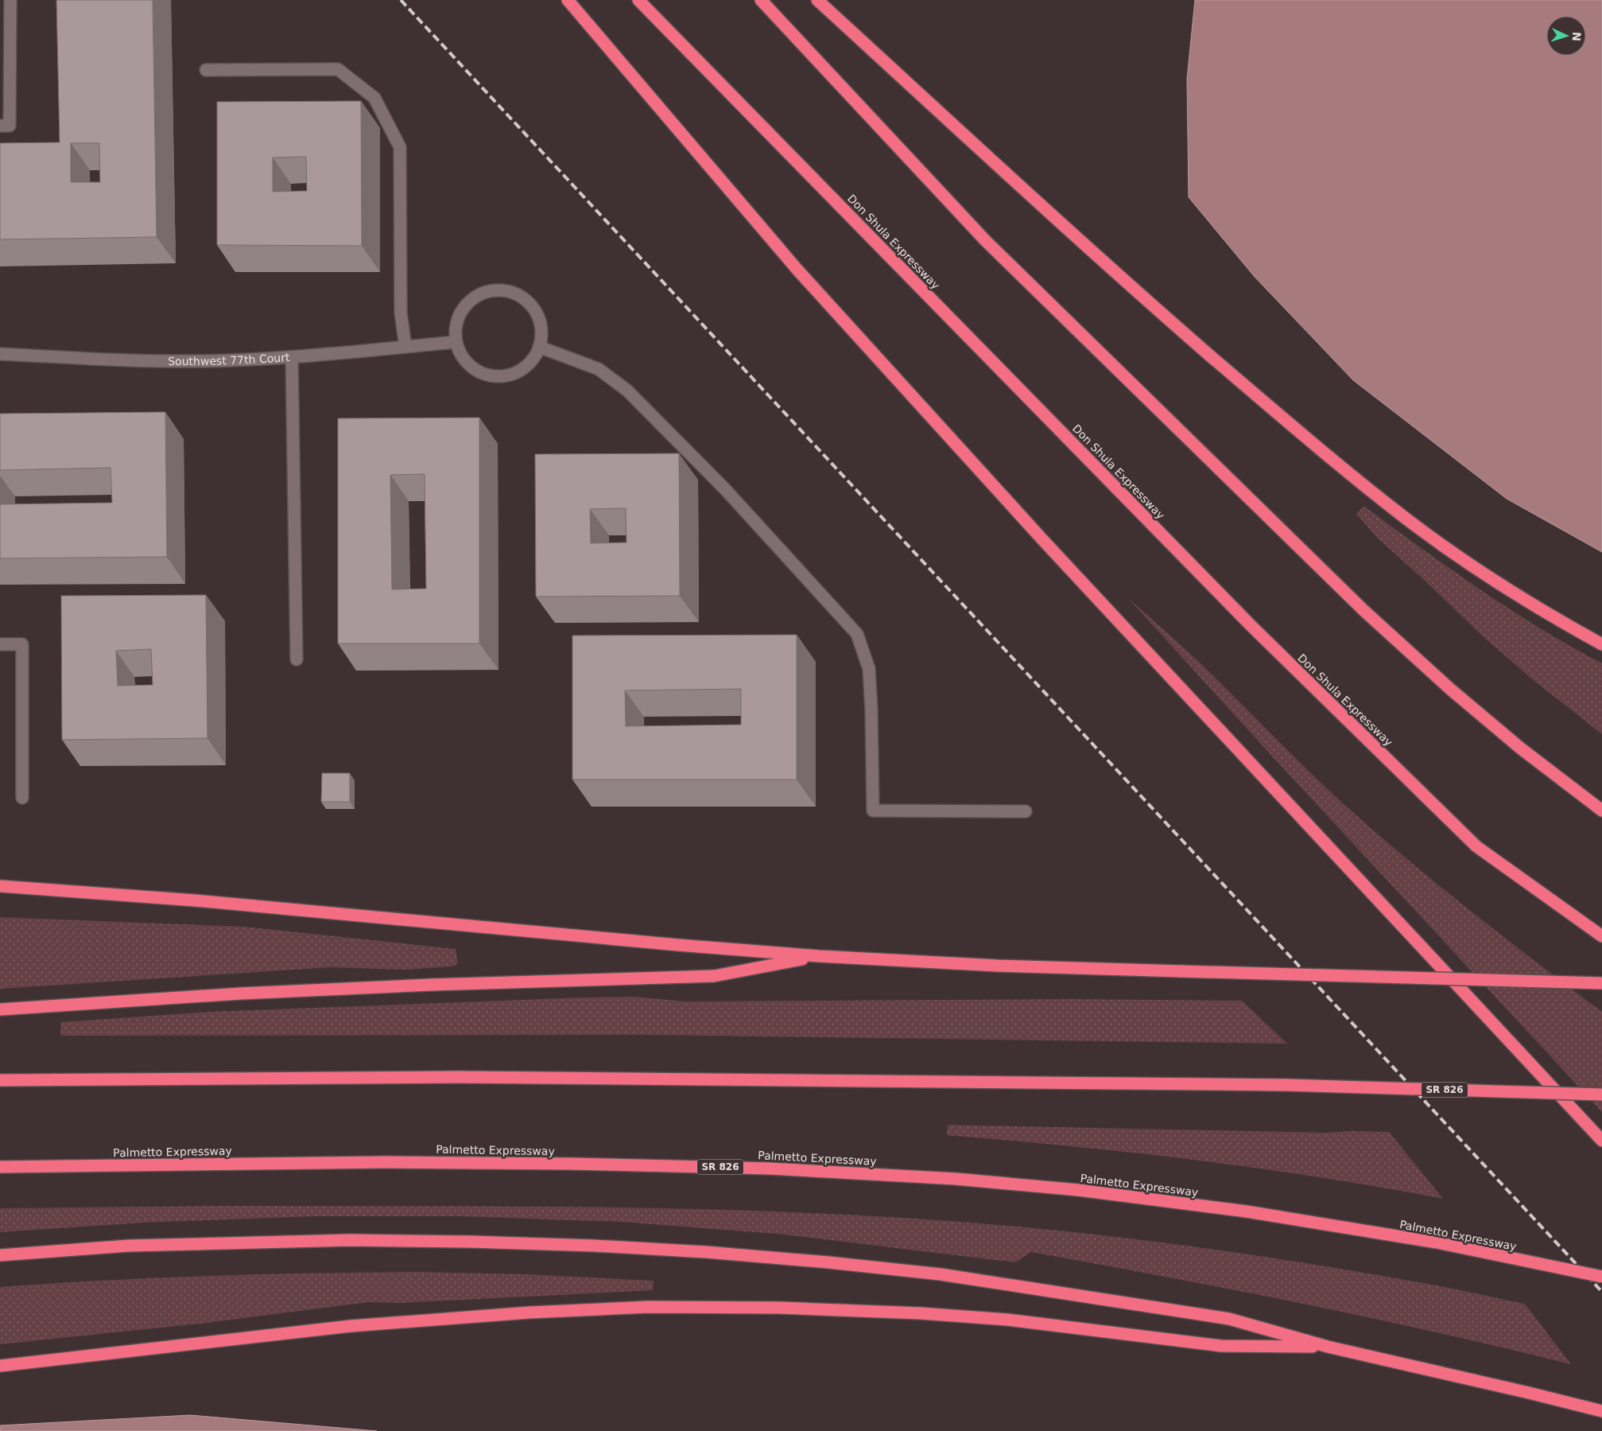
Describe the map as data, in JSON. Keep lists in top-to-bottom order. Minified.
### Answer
{"streets":{"highway":["Don Shula Expressway","SR 826","Palmetto Expressway"],"street":["Southwest 77th Court"]},"north":"right"}
